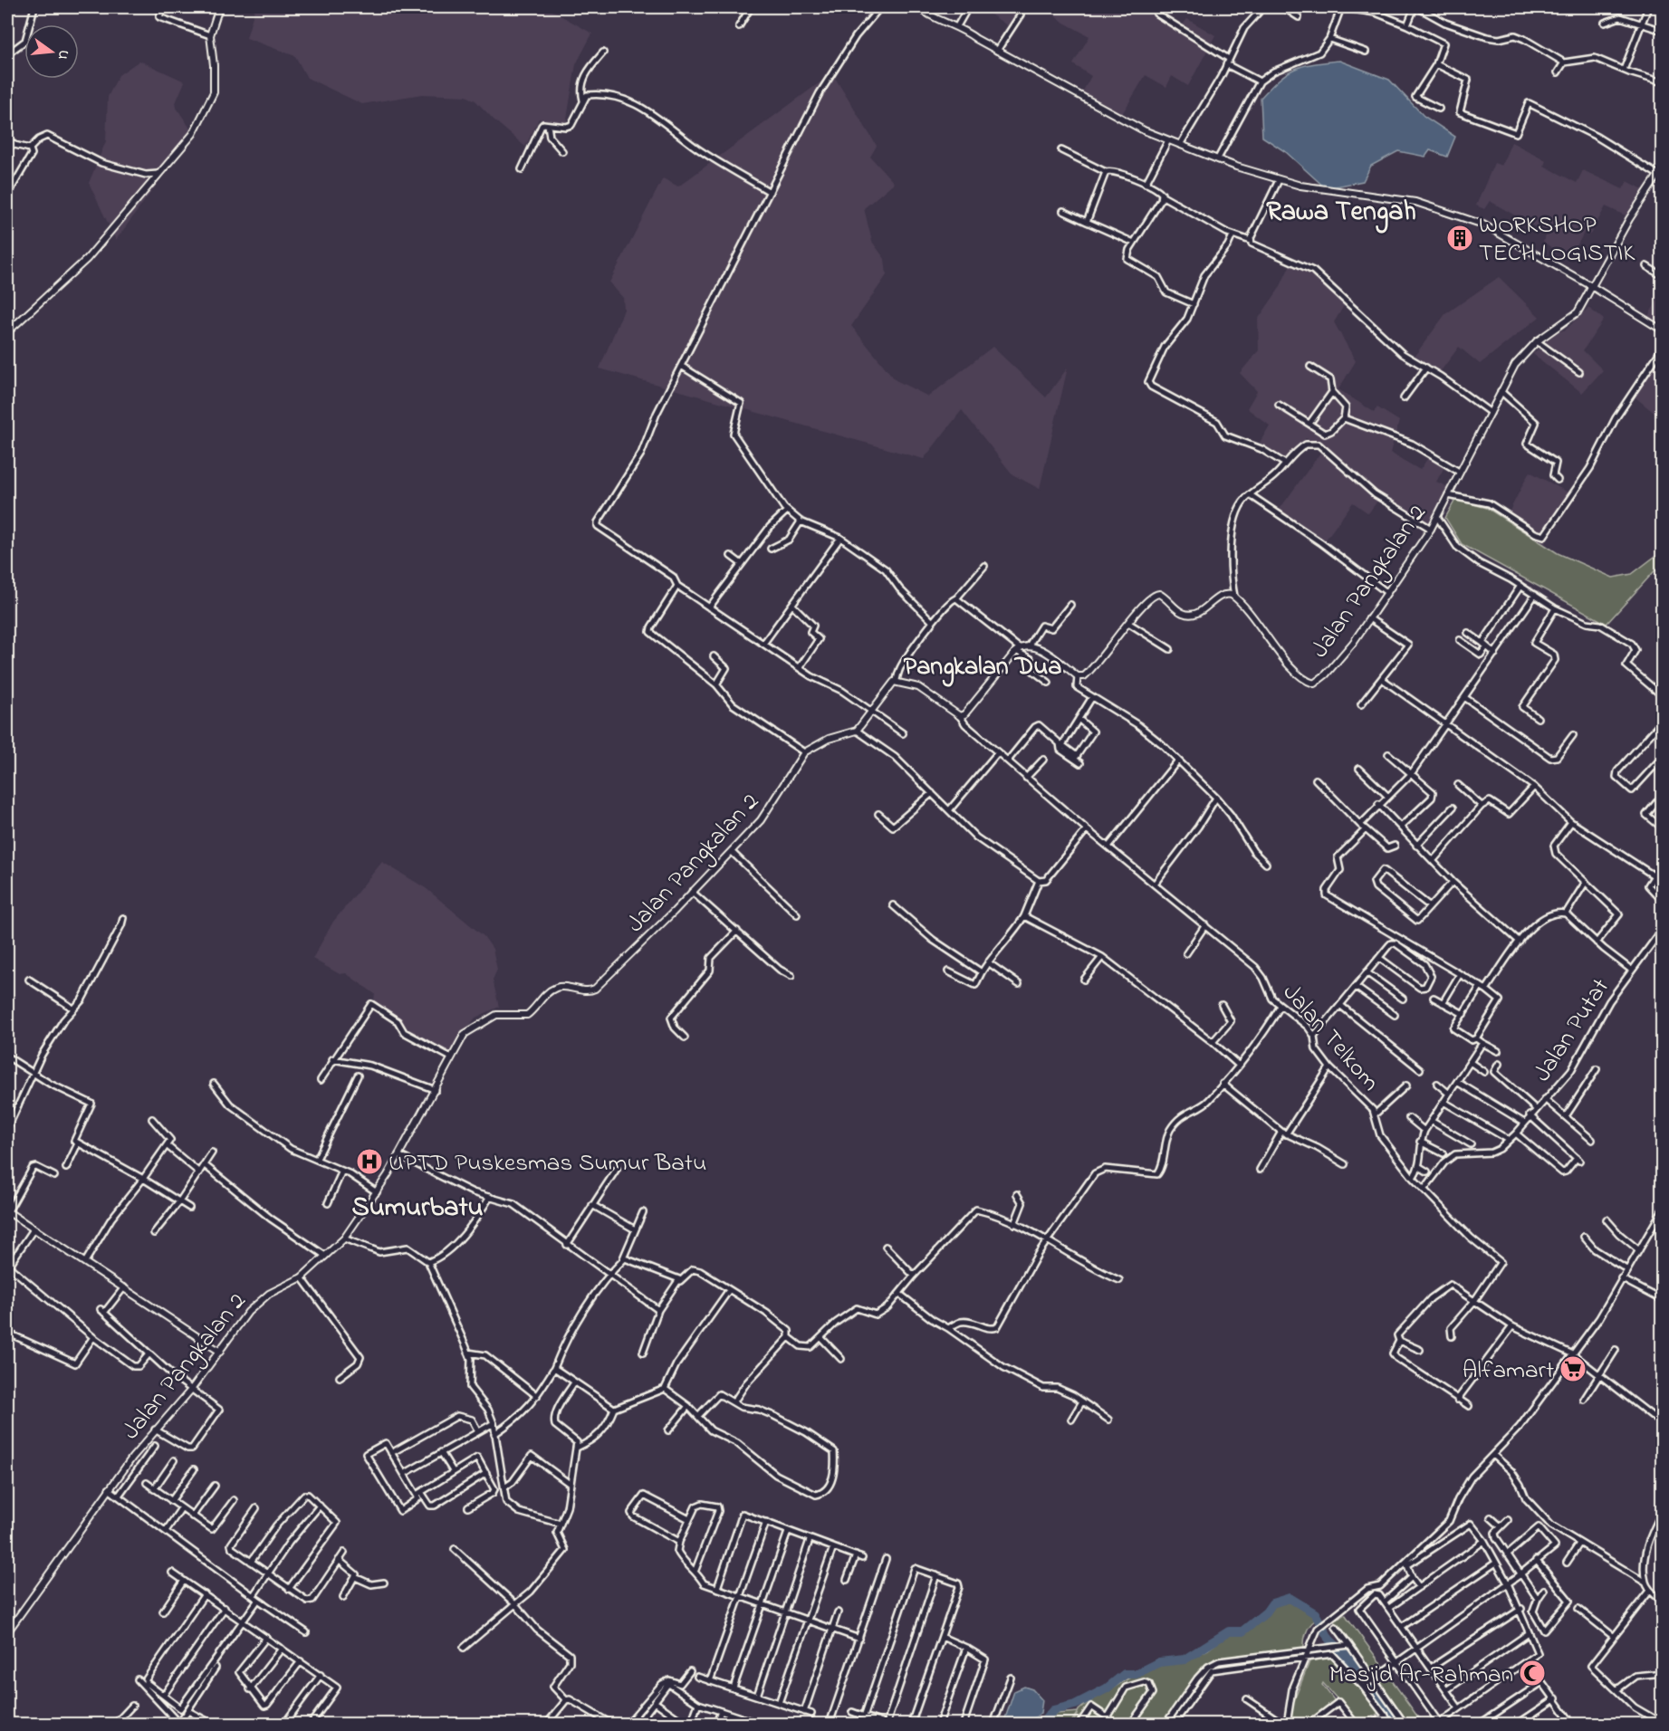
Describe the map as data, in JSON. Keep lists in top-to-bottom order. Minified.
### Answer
{"streets":{"street":["Jalan Pangkalan 2","Jalan Putat","Jalan Telkom"]},"crossings":[["Jalan Putat","Jalan Telkom"]],"districts":["Rawa Tengah","Pangkalan Dua","Sumurbatu"],"places":{"building":["WORKSHOP TECH LOGISTIK"],"hospital":["UPTD Puskesmas Sumur Batu"],"supermarket":["Alfamart"],"mosque":["Masjid Ar-Rahman"]},"north":"right"}
